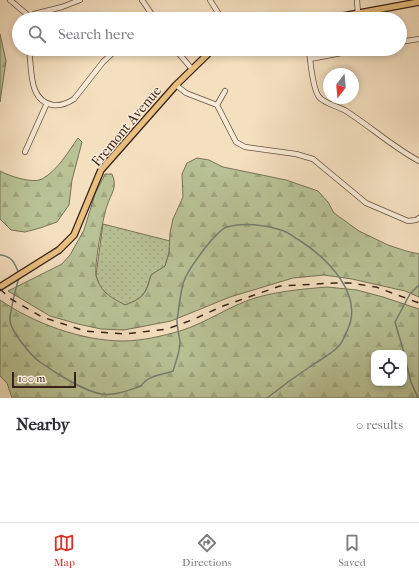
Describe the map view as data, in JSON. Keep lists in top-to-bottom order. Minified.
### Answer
{"streets":{"main road":["Fremont Avenue"]},"scale_bar":"100 m","north":"bottom","page":{"search":"Search here","scale":"100 m","heading":["Nearby","0 results"],"nav":["Map","Directions","Saved"]}}
